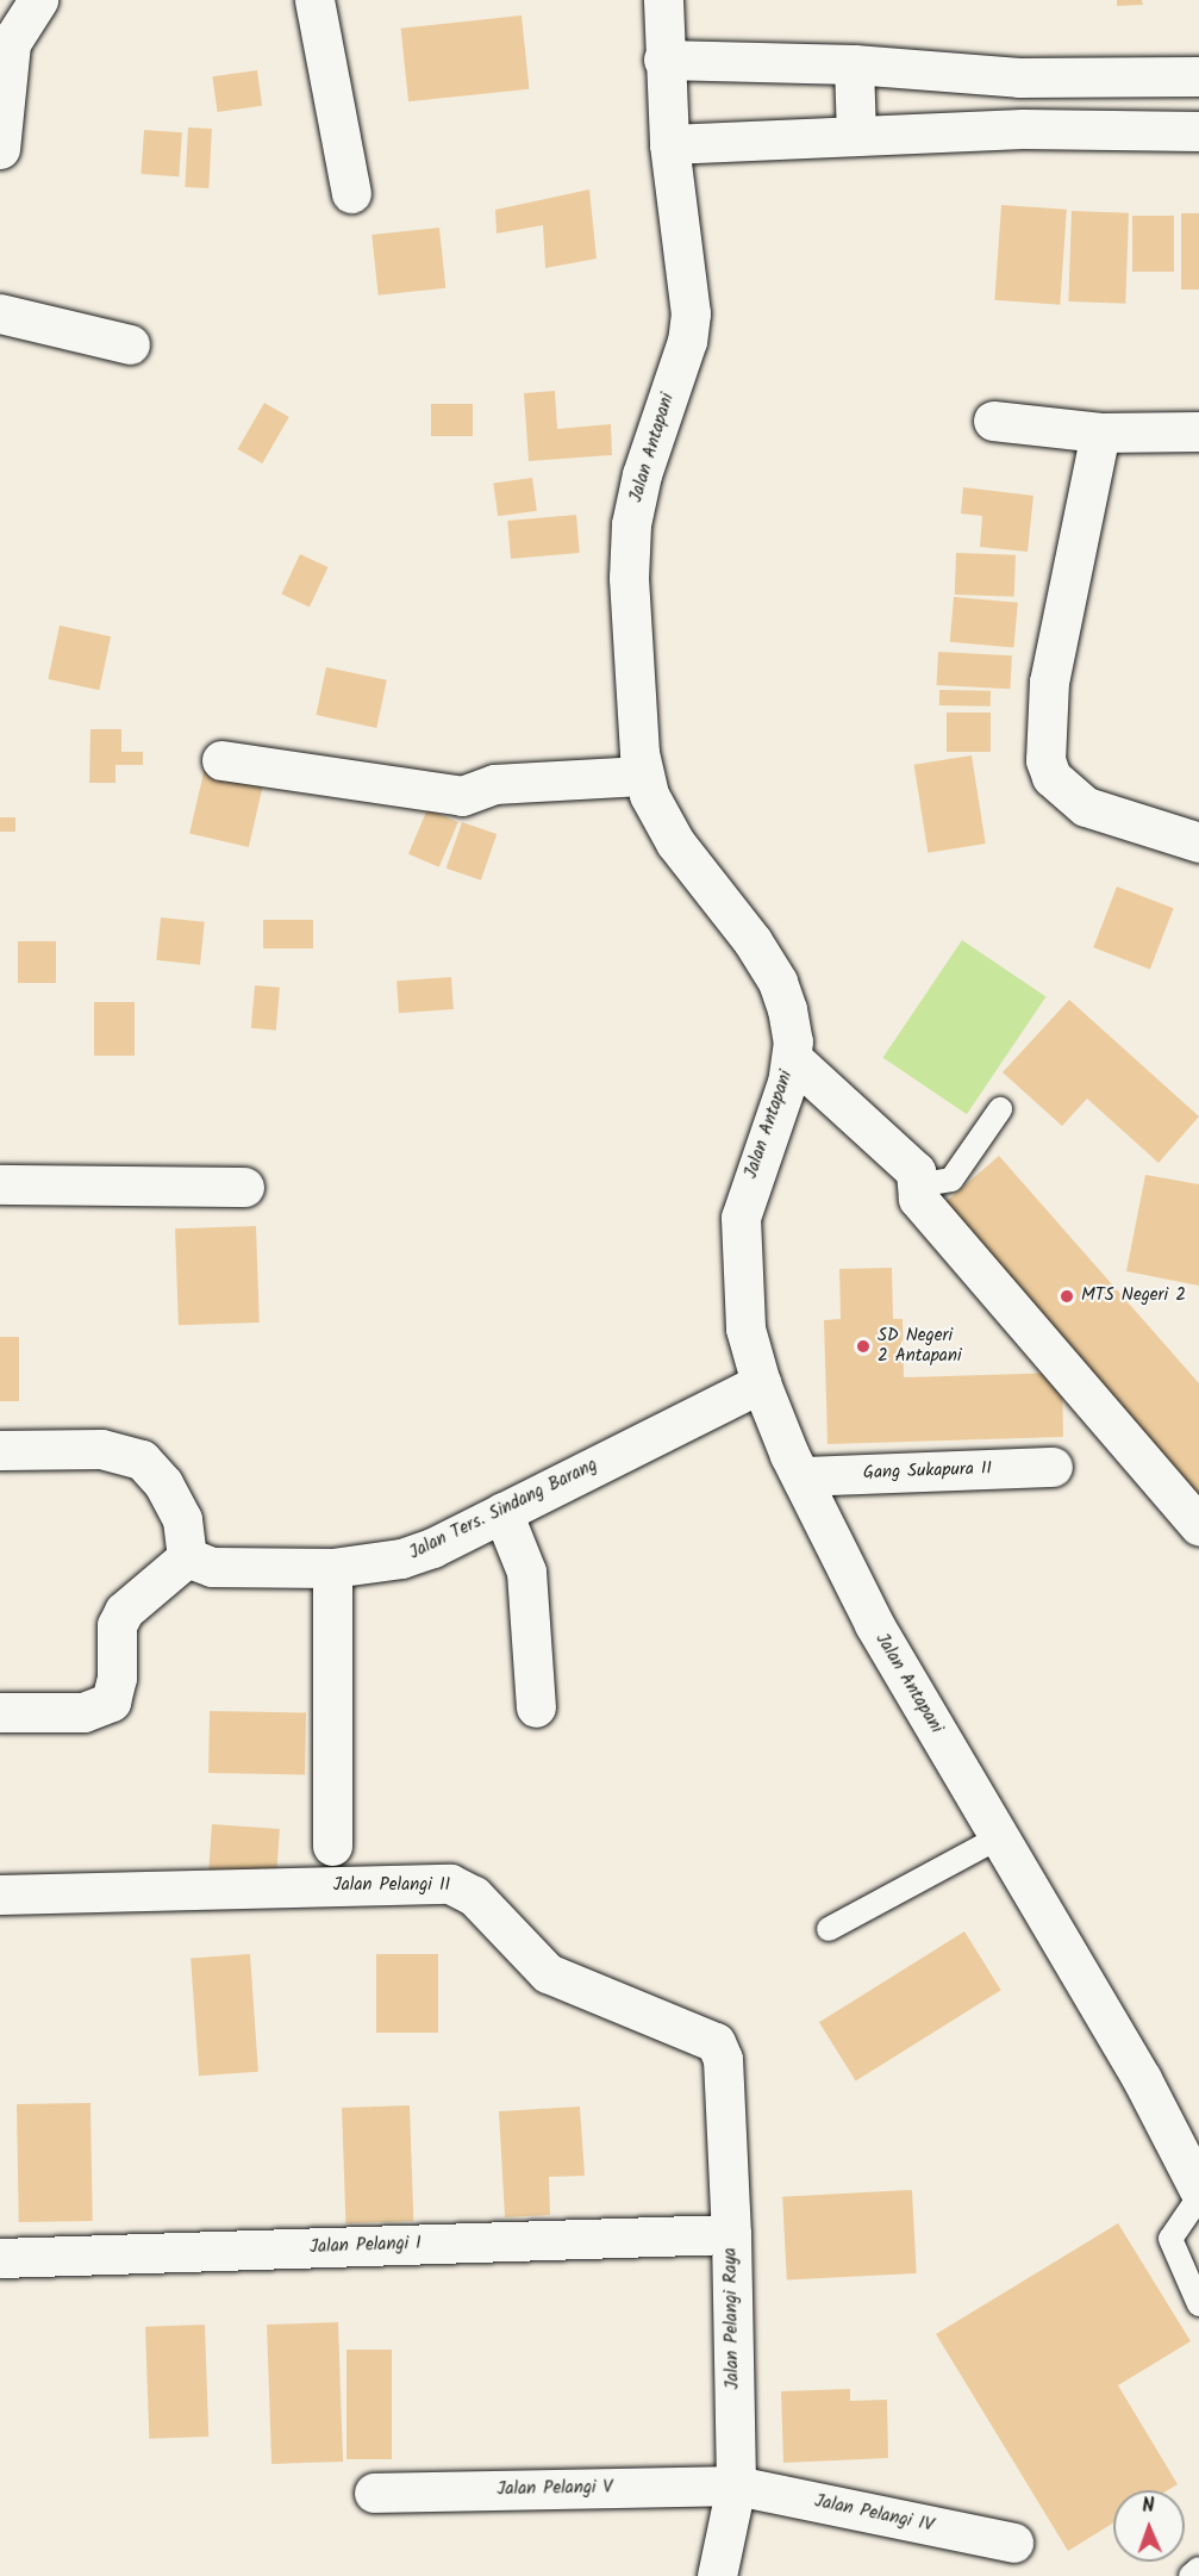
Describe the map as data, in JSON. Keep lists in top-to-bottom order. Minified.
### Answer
{"streets":{"street":["Jalan Antapani","Gang Sukapura II","Jalan Ters. Sindang Barang","Jalan Pelangi II","Jalan Pelangi I","Jalan Pelangi Raya","Jalan Pelangi V","Jalan Pelangi IV"]},"crossings":[["Jalan Antapani","Gang Sukapura II"],["Jalan Antapani","Jalan Ters. Sindang Barang"],["Jalan Pelangi II","Jalan Pelangi Raya"],["Jalan Pelangi I","Jalan Pelangi Raya"],["Jalan Pelangi Raya","Jalan Pelangi V"],["Jalan Pelangi Raya","Jalan Pelangi IV"],["Jalan Pelangi V","Jalan Pelangi IV"]],"places":["MTS Negeri 2","SD Negeri 2 Antapani"],"north":"top"}
